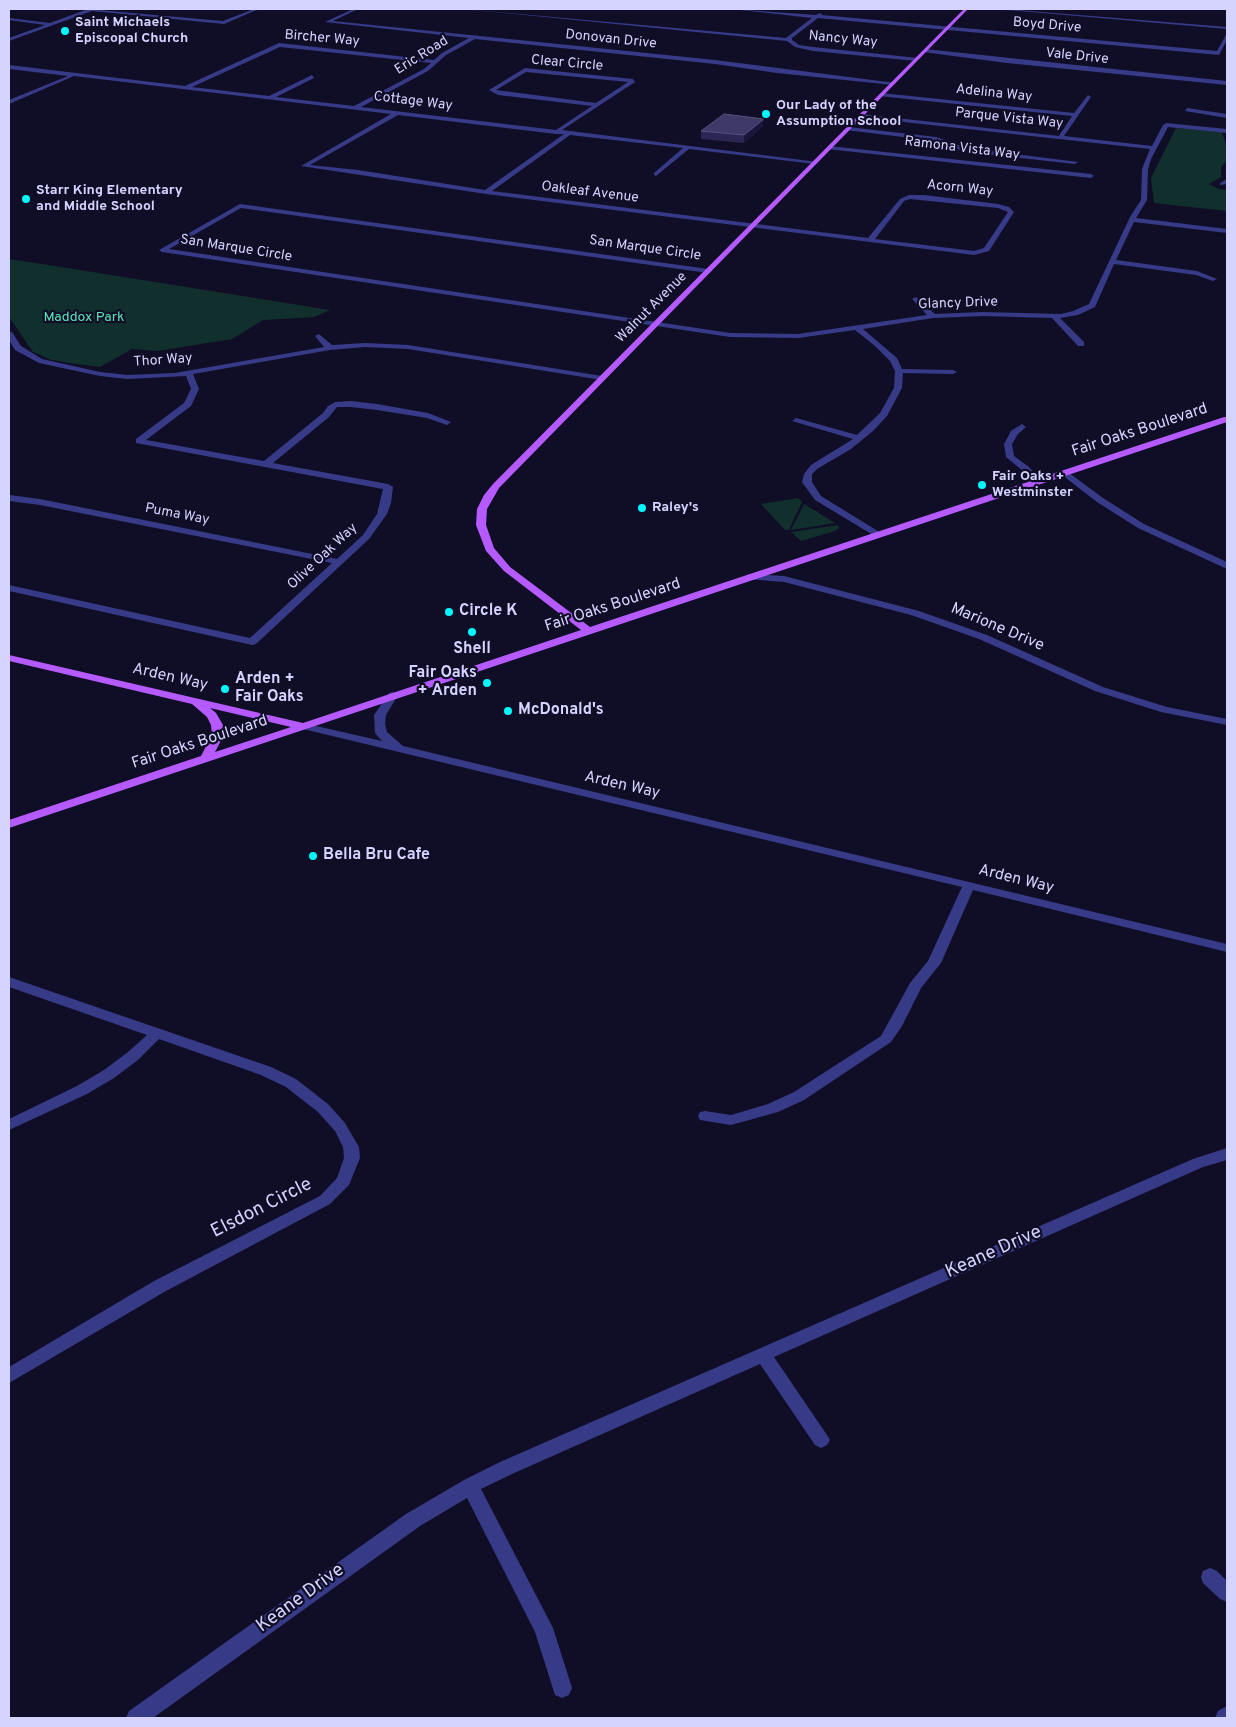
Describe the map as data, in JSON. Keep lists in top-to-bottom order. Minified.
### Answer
{"streets":{"main road":["Walnut Avenue","Fair Oaks Boulevard","Arden Way"],"street":["Boyd Drive","Bircher Way","Donovan Drive","Nancy Way","Eric Road","Vale Drive","Clear Circle","Adelina Way","Cottage Way","Parque Vista Way","Ramona Vista Way","Acorn Way","Oakleaf Avenue","San Marque Circle","Glancy Drive","Thor Way","Puma Way","Olive Oak Way","Marione Drive","Elsdon Circle","Keane Drive"]},"crossings":[["Boyd Drive","Nancy Way"],["Boyd Drive","Walnut Avenue"],["Bircher Way","Eric Road"],["Bircher Way","Cottage Way"],["Donovan Drive","Eric Road"],["Donovan Drive","Walnut Avenue"],["Nancy Way","Walnut Avenue"],["Eric Road","Cottage Way"],["Vale Drive","Walnut Avenue"],["Adelina Way","Walnut Avenue"],["Cottage Way","Oakleaf Avenue"],["Cottage Way","Walnut Avenue"],["Parque Vista Way","Glancy Drive"],["Parque Vista Way","Walnut Avenue"],["Ramona Vista Way","Walnut Avenue"],["Acorn Way","Oakleaf Avenue"],["Oakleaf Avenue","Walnut Avenue"],["San Marque Circle","Glancy Drive"],["San Marque Circle","Walnut Avenue"],["Glancy Drive","Walnut Avenue"],["Walnut Avenue","Thor Way"],["Walnut Avenue","Fair Oaks Boulevard"],["Thor Way","Olive Oak Way"],["Fair Oaks Boulevard","Marione Drive"],["Fair Oaks Boulevard","Arden Way"],["Puma Way","Olive Oak Way"]],"parks":["Maddox Park"],"places":["Saint Michaels Episcopal Church","Our Lady of the Assumption School","Starr King Elementary and Middle School","Fair Oaks + Westminster","Raley's","Circle K","Shell","Fair Oaks + Arden","Arden + Fair Oaks","McDonald's","Bella Bru Cafe"]}
